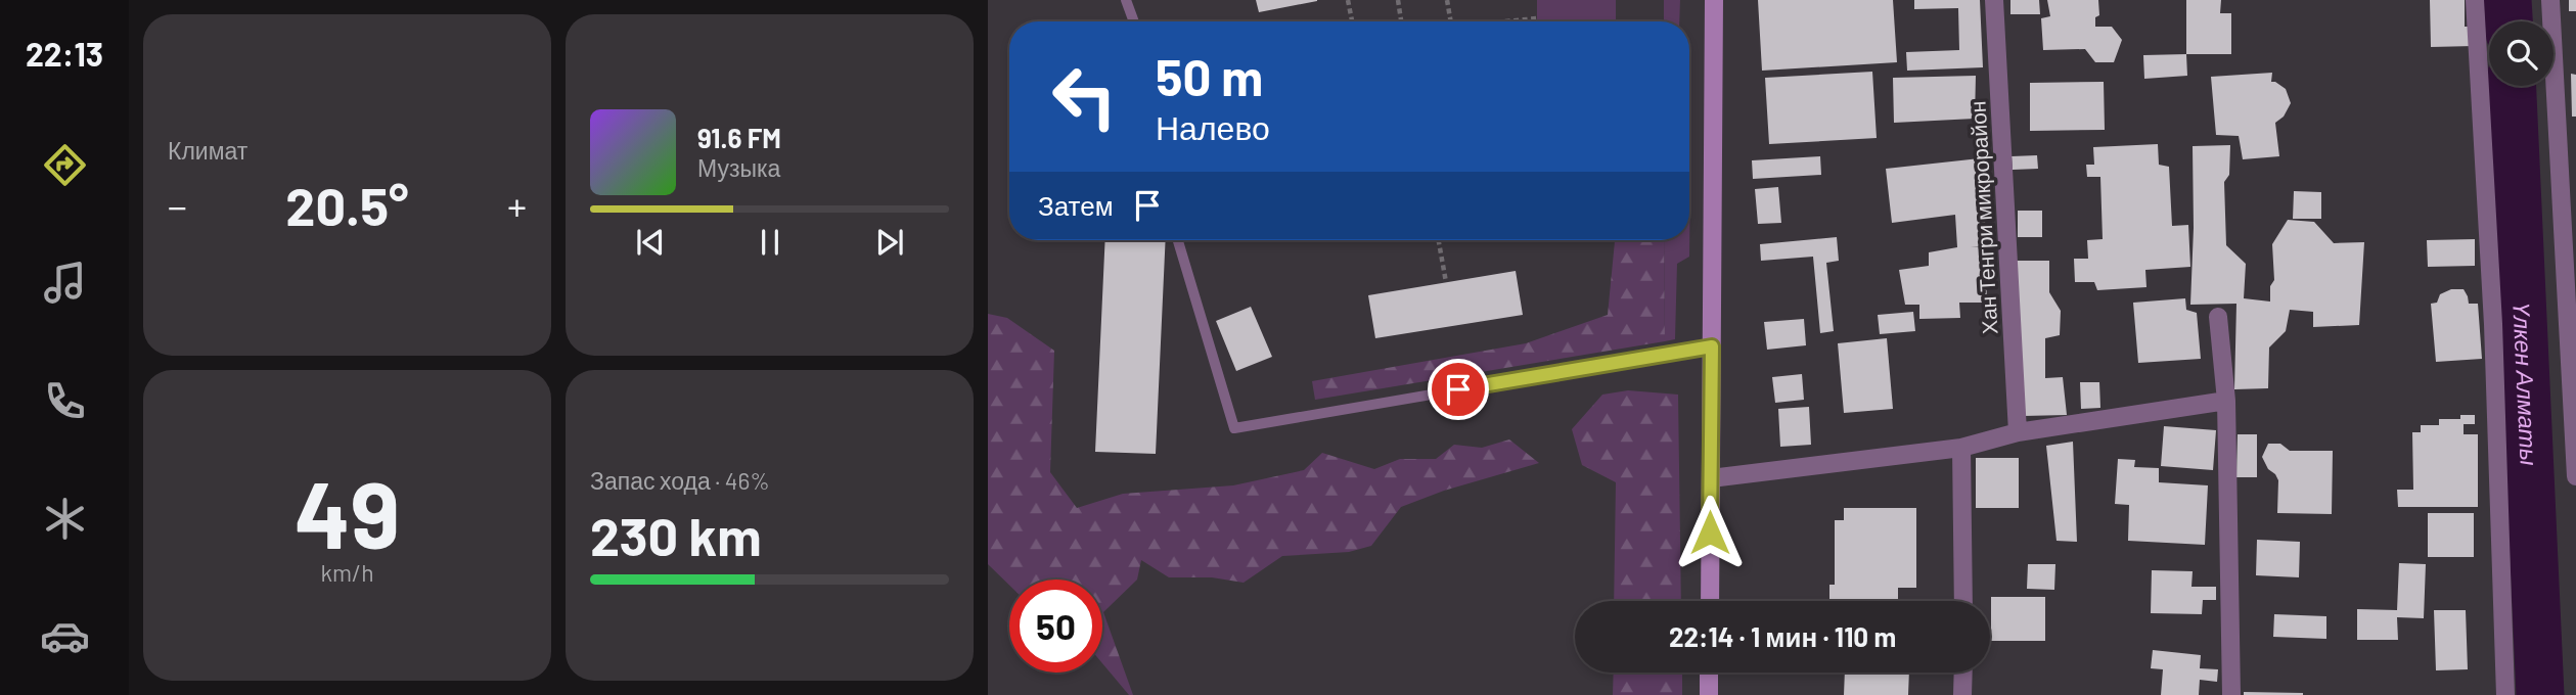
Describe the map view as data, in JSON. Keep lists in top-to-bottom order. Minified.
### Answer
{"streets":{"street":["Хан Тенгри микрорайон"]},"water":["Үлкен Алматы"],"page":{"tabs":"22:13","tile":["Климат",["49","km/h"],["Запас хода · 46%","230 km"]],"turn":["50 m","Налево"],"song":["91.6 FM","Музыка"],"then":"Затем","heat":["−","20.5°","+"],"limit":"50","trip":"22:14 · 1 мин · 110 m"}}
